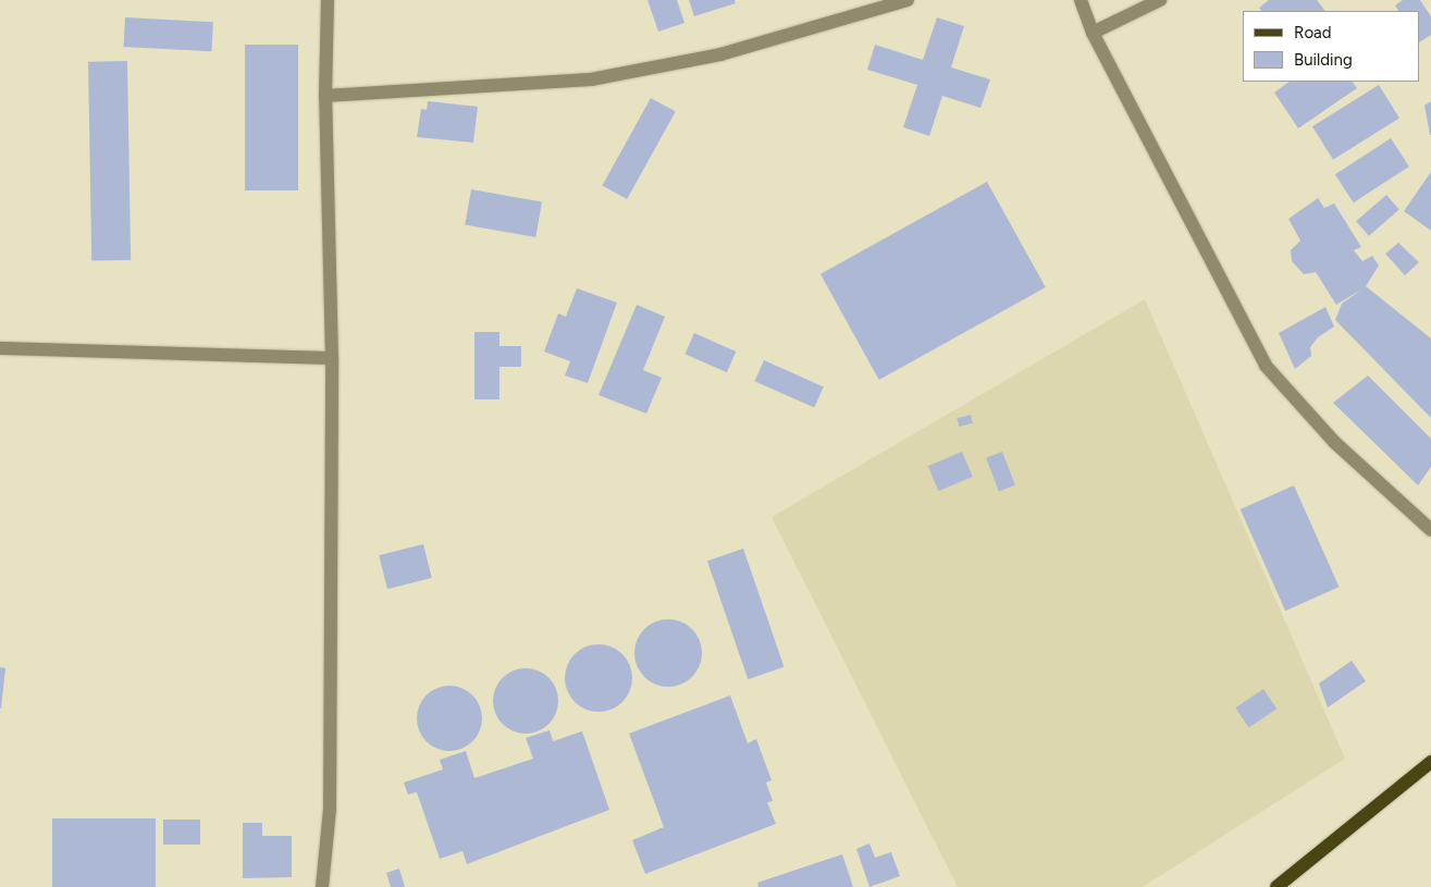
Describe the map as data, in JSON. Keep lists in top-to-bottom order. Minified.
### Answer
{"legend":["Road","Building"]}
